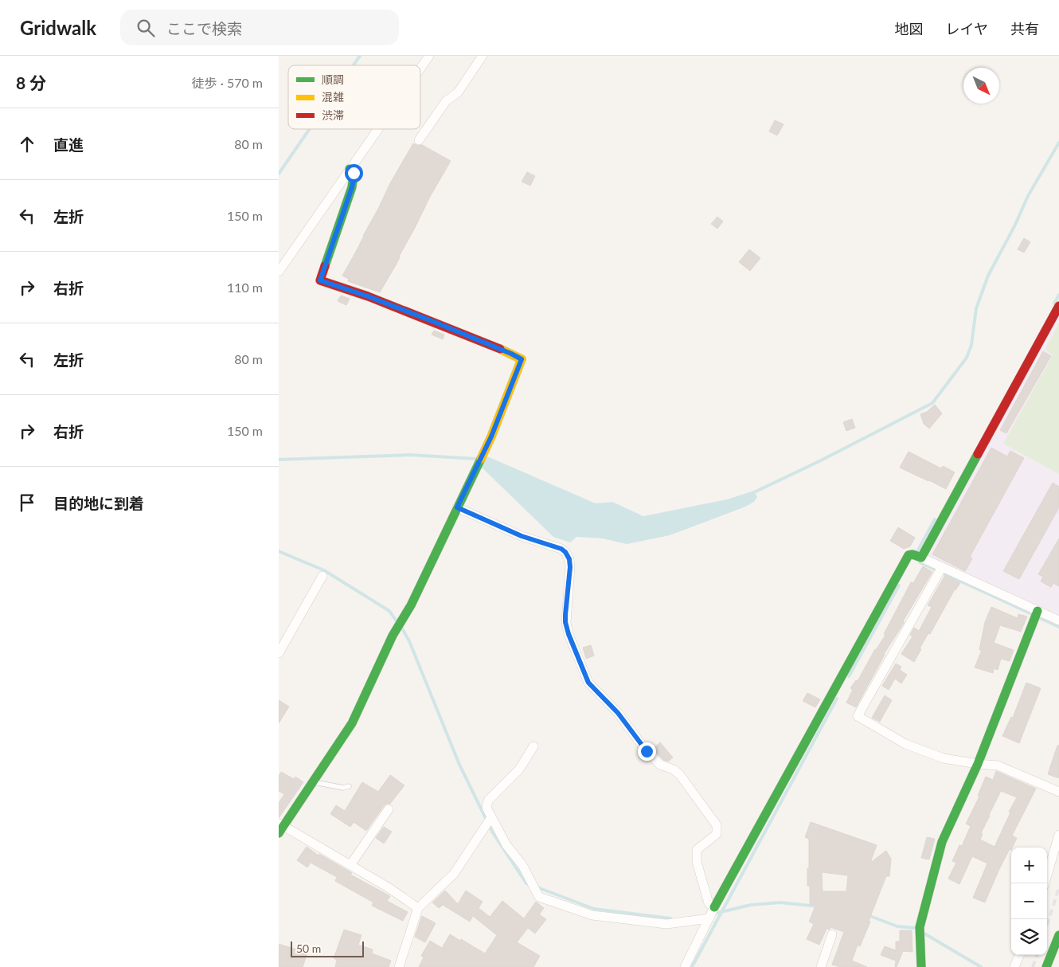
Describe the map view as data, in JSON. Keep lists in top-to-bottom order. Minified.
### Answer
{"legend":["順調","混雑","渋滞"],"scale_bar":"50 m","north":"bottom right","page":{"header":"Gridwalk","search":"ここで検索","nav":["地図","レイヤ","共有"],"heading":["8 分","徒歩 · 570 m"],"list":[["直進","80 m"],["左折","150 m"],["右折","110 m"],["左折","80 m"],["右折","150 m"],"目的地に到着"],"map_buttons":["+","−"],"scale":"50 m"}}
